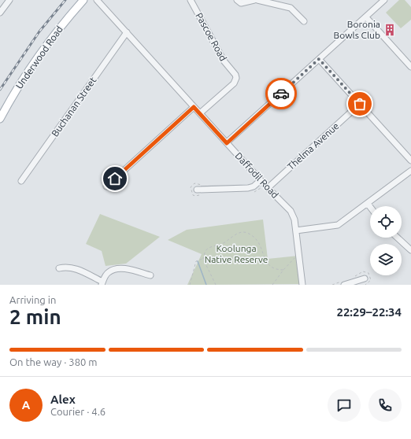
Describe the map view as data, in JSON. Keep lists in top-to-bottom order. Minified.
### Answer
{"streets":{"main road":["Underwood Road"],"street":["Pascoe Road","Buchanan Street","Thelma Avenue","Daffodil Road"]},"crossings":[["Pascoe Road","Daffodil Road"],["Buchanan Street","Daffodil Road"],["Thelma Avenue","Daffodil Road"]],"parks":["Koolunga Native Reserve"],"places":{"building":["Boronia Bowls Club"]},"page":{"heading":["2 min","Arriving in","22:29–22:34"],"panel":["Alex","Courier · 4.6"],"bar":"On the way · 380 m","round":"A"}}
